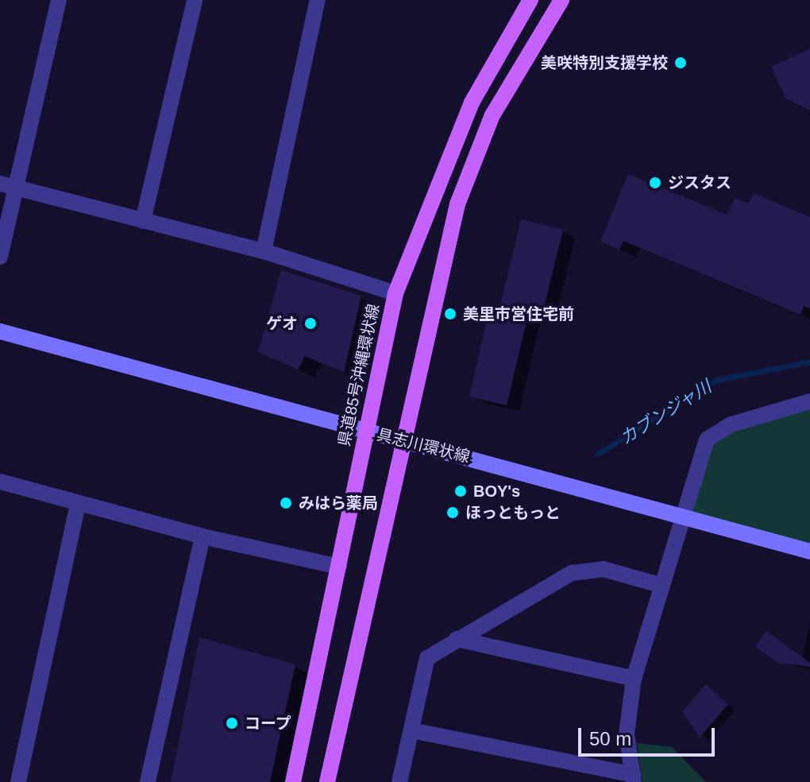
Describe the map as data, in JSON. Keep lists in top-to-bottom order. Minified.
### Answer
{"streets":{"main road":["県道85号沖縄環状線","具志川環状線"]},"crossings":[["県道85号沖縄環状線","具志川環状線"]],"water":["カブンジャ川"],"places":["美咲特別支援学校","ジスタス","美里市営住宅前","ゲオ","BOY's","みはら薬局","ほっともっと","コープ"],"scale_bar":"50 m"}
